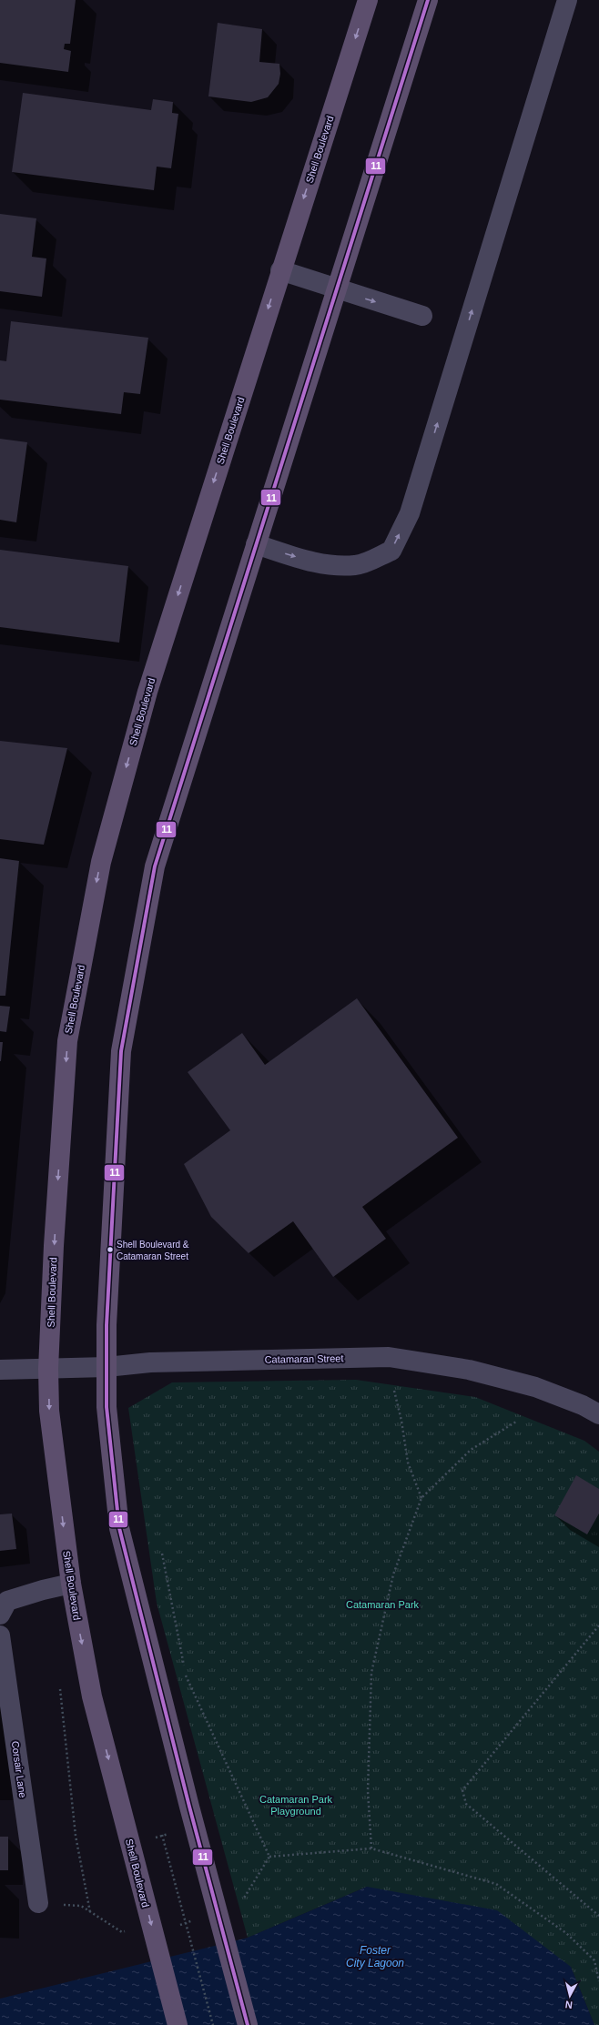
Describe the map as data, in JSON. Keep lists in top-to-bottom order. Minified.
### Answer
{"streets":{"main road":["Shell Boulevard"],"street":["Catamaran Street","Corsair Lane"]},"crossings":[["Shell Boulevard","Catamaran Street"]],"water":["Foster City Lagoon"],"parks":["Catamaran Park","Catamaran Park Playground"],"places":["Shell Boulevard & Catamaran Street"],"lines":["transit line 11"],"north":"bottom"}
